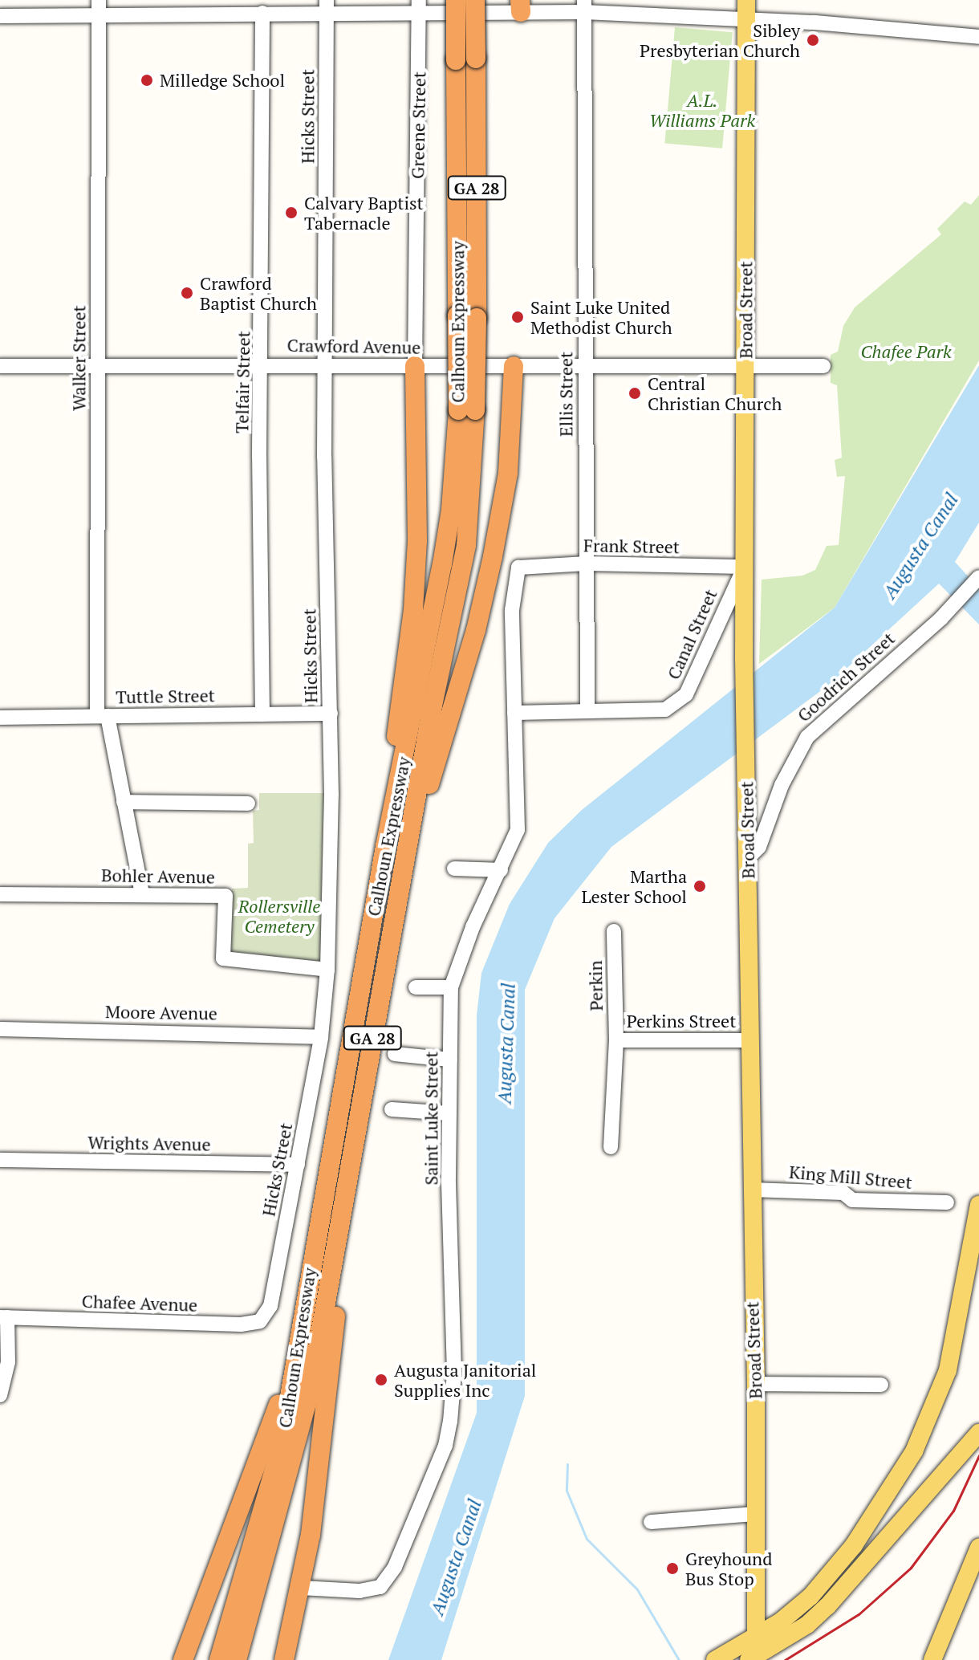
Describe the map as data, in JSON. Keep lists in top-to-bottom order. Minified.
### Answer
{"streets":{"highway":["GA 28","Calhoun Expressway"],"main road":["Broad Street"],"street":["Hicks Street","Greene Street","Crawford Avenue","Walker Street","Telfair Street","Ellis Street","Frank Street","Canal Street","Goodrich Street","Tuttle Street","Bohler Avenue","Perkin","Moore Avenue","Perkins Street","Saint Luke Street","Wrights Avenue","King Mill Street","Chafee Avenue"]},"crossings":[["Hicks Street","Crawford Avenue"],["Hicks Street","Tuttle Street"],["Hicks Street","Bohler Avenue"],["Hicks Street","Moore Avenue"],["Hicks Street","Wrights Avenue"],["Hicks Street","Chafee Avenue"],["Greene Street","Crawford Avenue"],["Broad Street","Crawford Avenue"],["Broad Street","Frank Street"],["Broad Street","Canal Street"],["Broad Street","Goodrich Street"],["Broad Street","Perkins Street"],["Broad Street","King Mill Street"],["Crawford Avenue","Walker Street"],["Crawford Avenue","Telfair Street"],["Crawford Avenue","Ellis Street"],["Walker Street","Tuttle Street"],["Walker Street","Bohler Avenue"],["Telfair Street","Tuttle Street"],["Ellis Street","Frank Street"],["Ellis Street","Canal Street"],["Frank Street","Canal Street"],["Frank Street","Saint Luke Street"],["Perkin","Perkins Street"]],"water":["Augusta Canal"],"parks":["A.L. Williams Park","Chafee Park","Rollersville Cemetery"],"places":["Sibley Presbyterian Church","Milledge School","Calvary Baptist Tabernacle","Crawford Baptist Church","Saint Luke United Methodist Church","Central Christian Church","Martha Lester School","Augusta Janitorial Supplies Inc","Greyhound Bus Stop"]}
